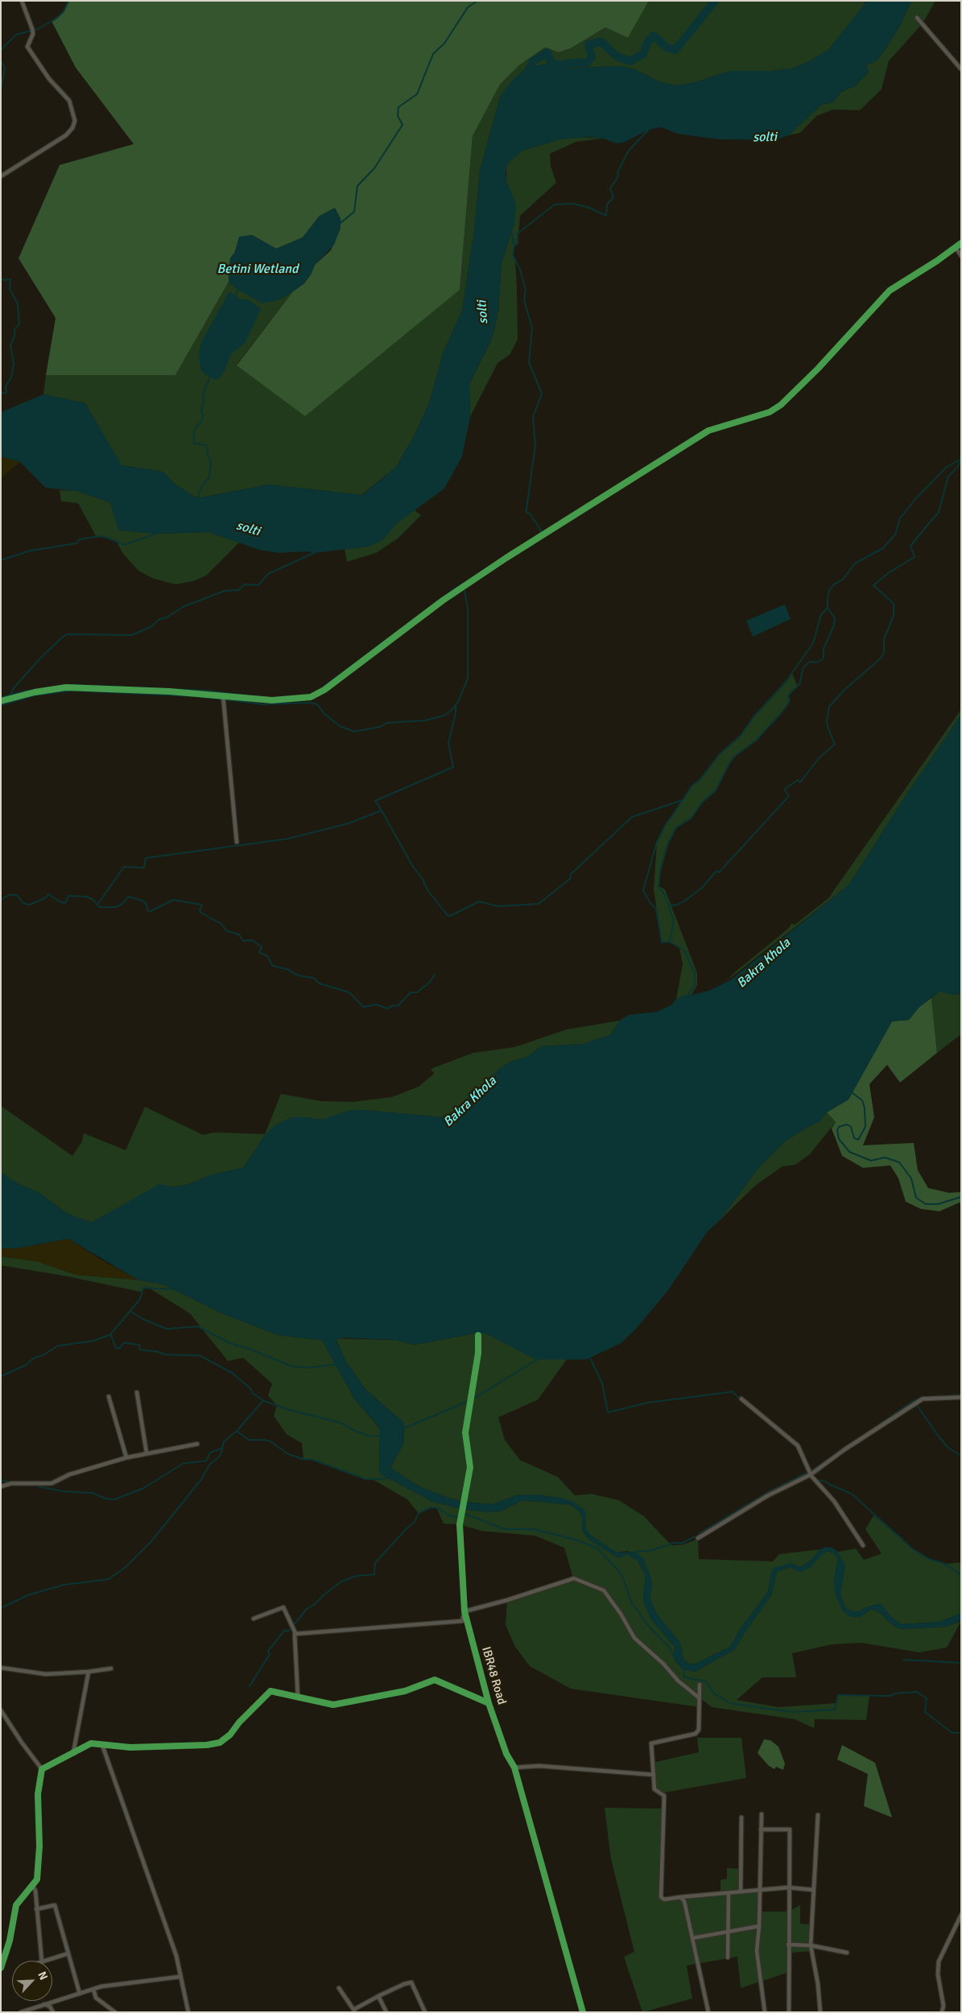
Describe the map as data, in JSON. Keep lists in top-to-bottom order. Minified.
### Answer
{"streets":{"street":["IBR48 Road"]},"water":["solti","Betini Wetland","Bakra Khola"],"north":"top right"}
